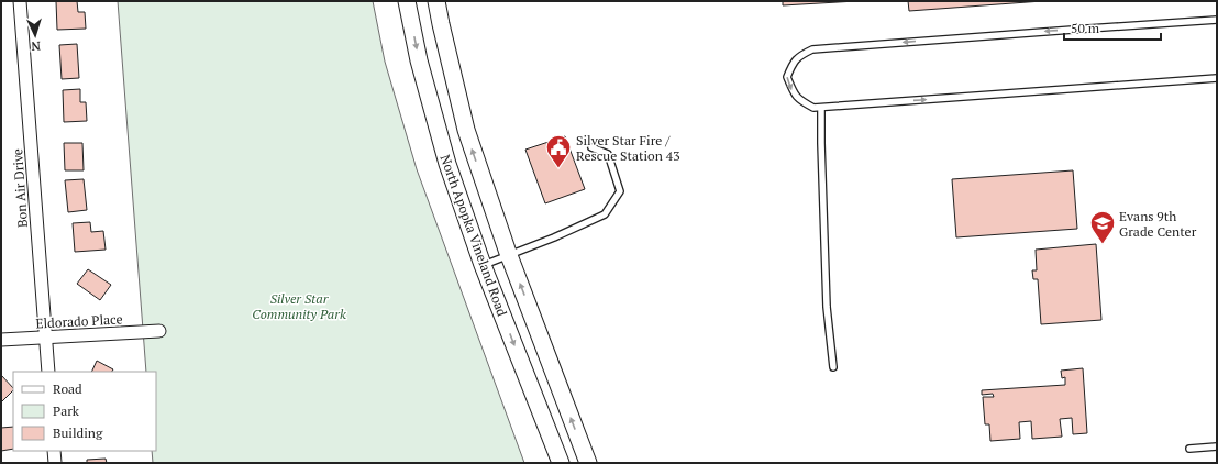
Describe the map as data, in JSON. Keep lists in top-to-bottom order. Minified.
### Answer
{"streets":{"main road":["North Apopka Vineland Road"],"street":["Bon Air Drive","Eldorado Place"]},"crossings":[["Bon Air Drive","Eldorado Place"]],"parks":["Silver Star Community Park"],"places":{"public building":["Silver Star Fire / Rescue Station 43"],"school or university":["Evans 9th Grade Center"]},"legend":["Road","Park","Building"],"scale_bar":"50 m","north":"bottom"}
